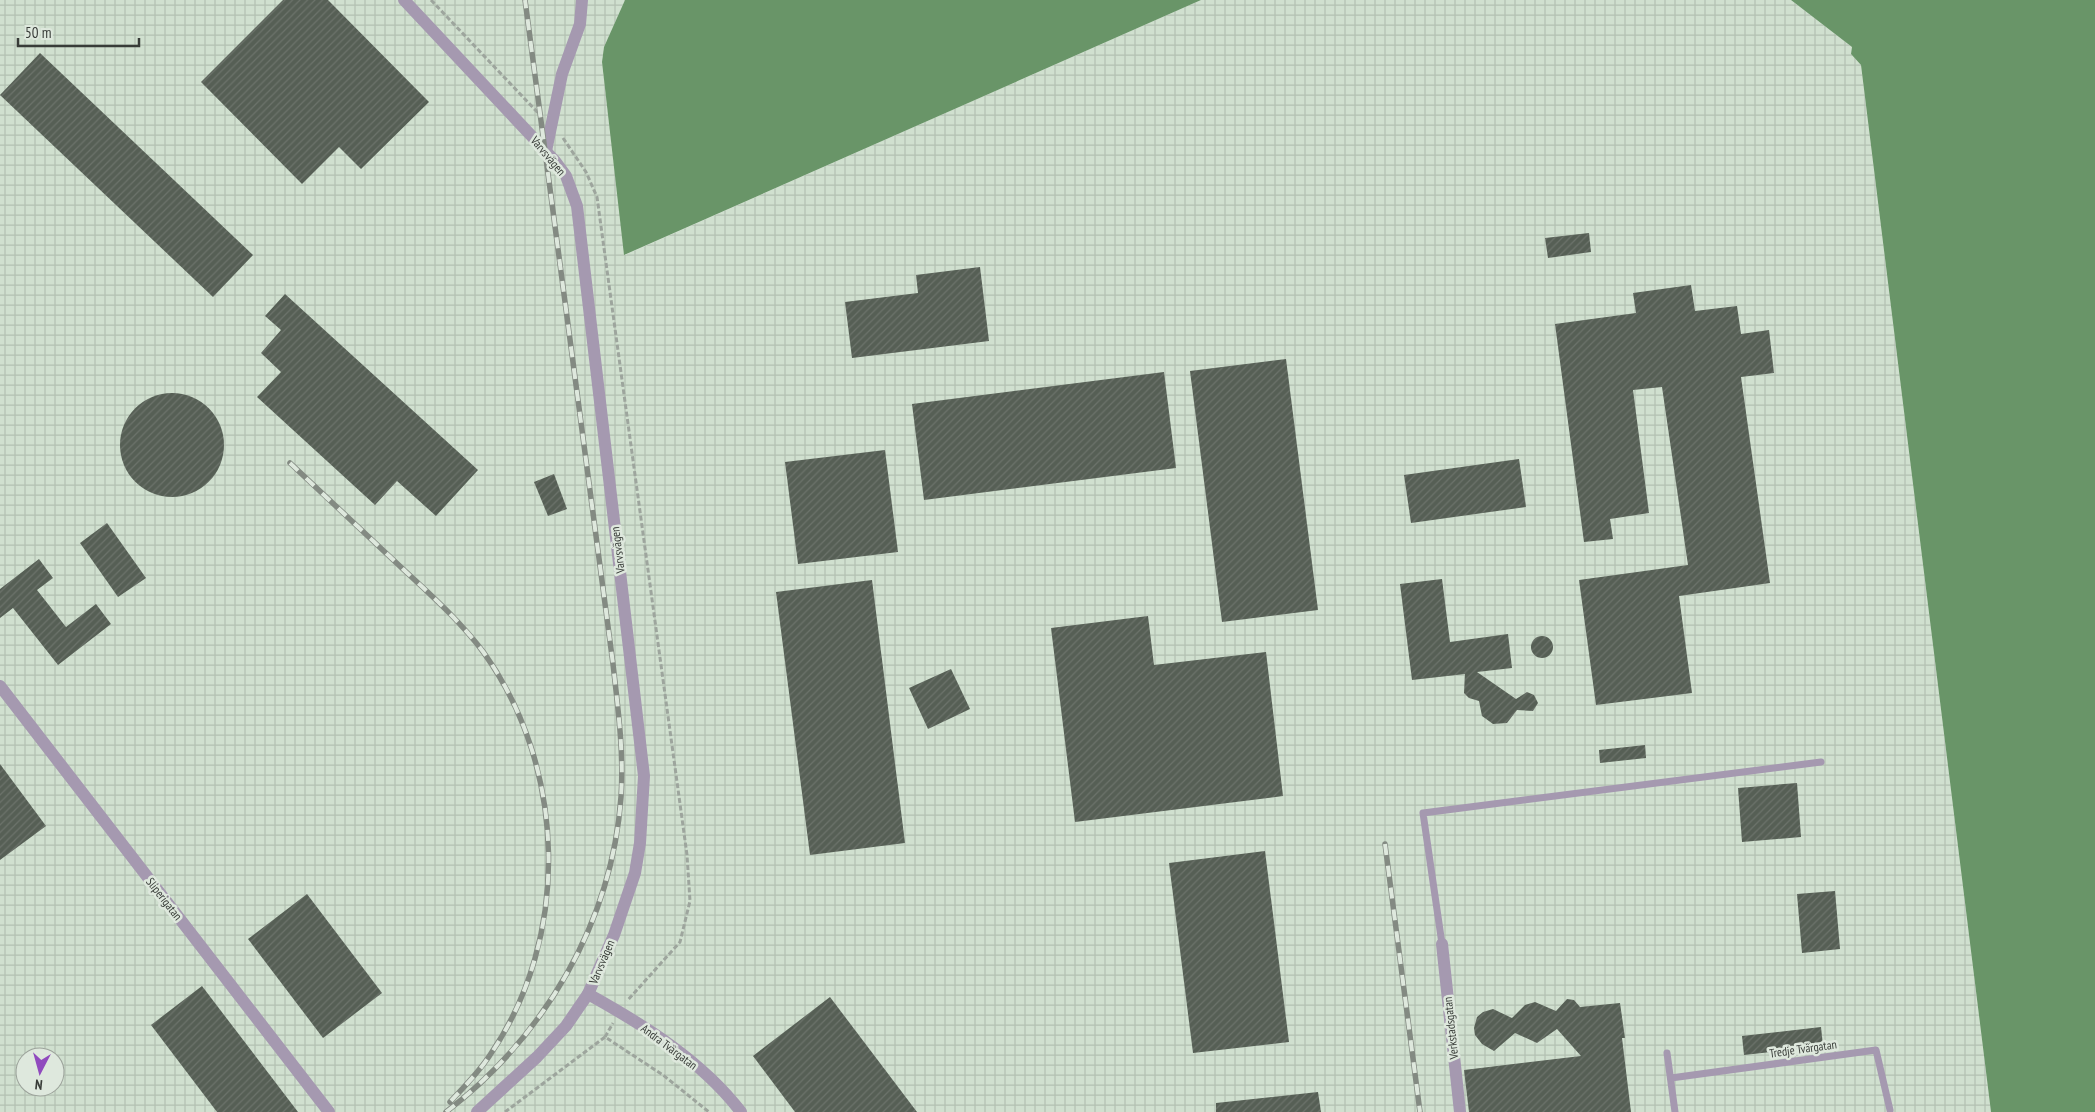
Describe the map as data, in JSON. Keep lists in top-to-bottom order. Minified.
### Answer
{"streets":{"street":["Varvsvägen","Sliperigatan","Verkstadsgatan","Andra Tvärgatan"],"lane":["Tredje Tvärgatan"]},"crossings":[["Varvsvägen","Andra Tvärgatan"]],"scale_bar":"50 m","north":"bottom"}
